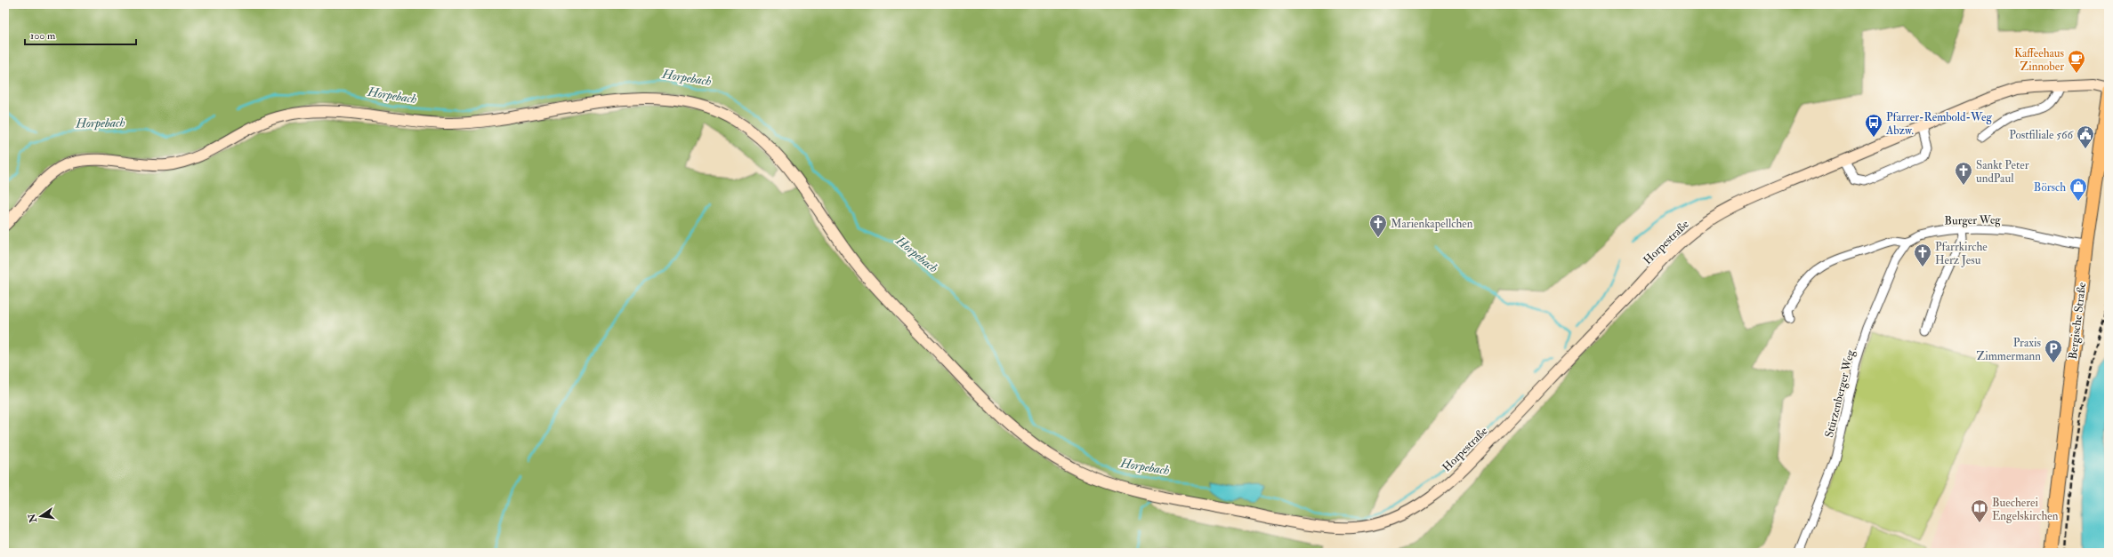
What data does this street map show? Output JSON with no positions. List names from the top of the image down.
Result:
{
  "streets": {
    "main road": ["Bergische Straße"],
    "street": ["Burger Weg", "Horpestraße", "Stürzenberger Weg"]
  },
  "crossings": [
    ["Burger Weg", "Bergische Straße"],
    ["Burger Weg", "Stürzenberger Weg"],
    ["Horpestraße", "Bergische Straße"]
  ],
  "water": ["Horpebach"],
  "places": {
    "cafe": ["Kaffeehaus Zinnober"],
    "bus stop": ["Pfarrer-Rembold-Weg Abzw."],
    "public building": ["Postfiliale 566"],
    "church": ["Sankt Peter undPaul", "Marienkapellchen", "Pfarrkirche Herz Jesu"],
    "shop": ["Börsch"],
    "parking": ["Praxis Zimmermann"],
    "library": ["Buecherei Engelskirchen"]
  },
  "scale_bar": "100 m",
  "north": "left"
}
